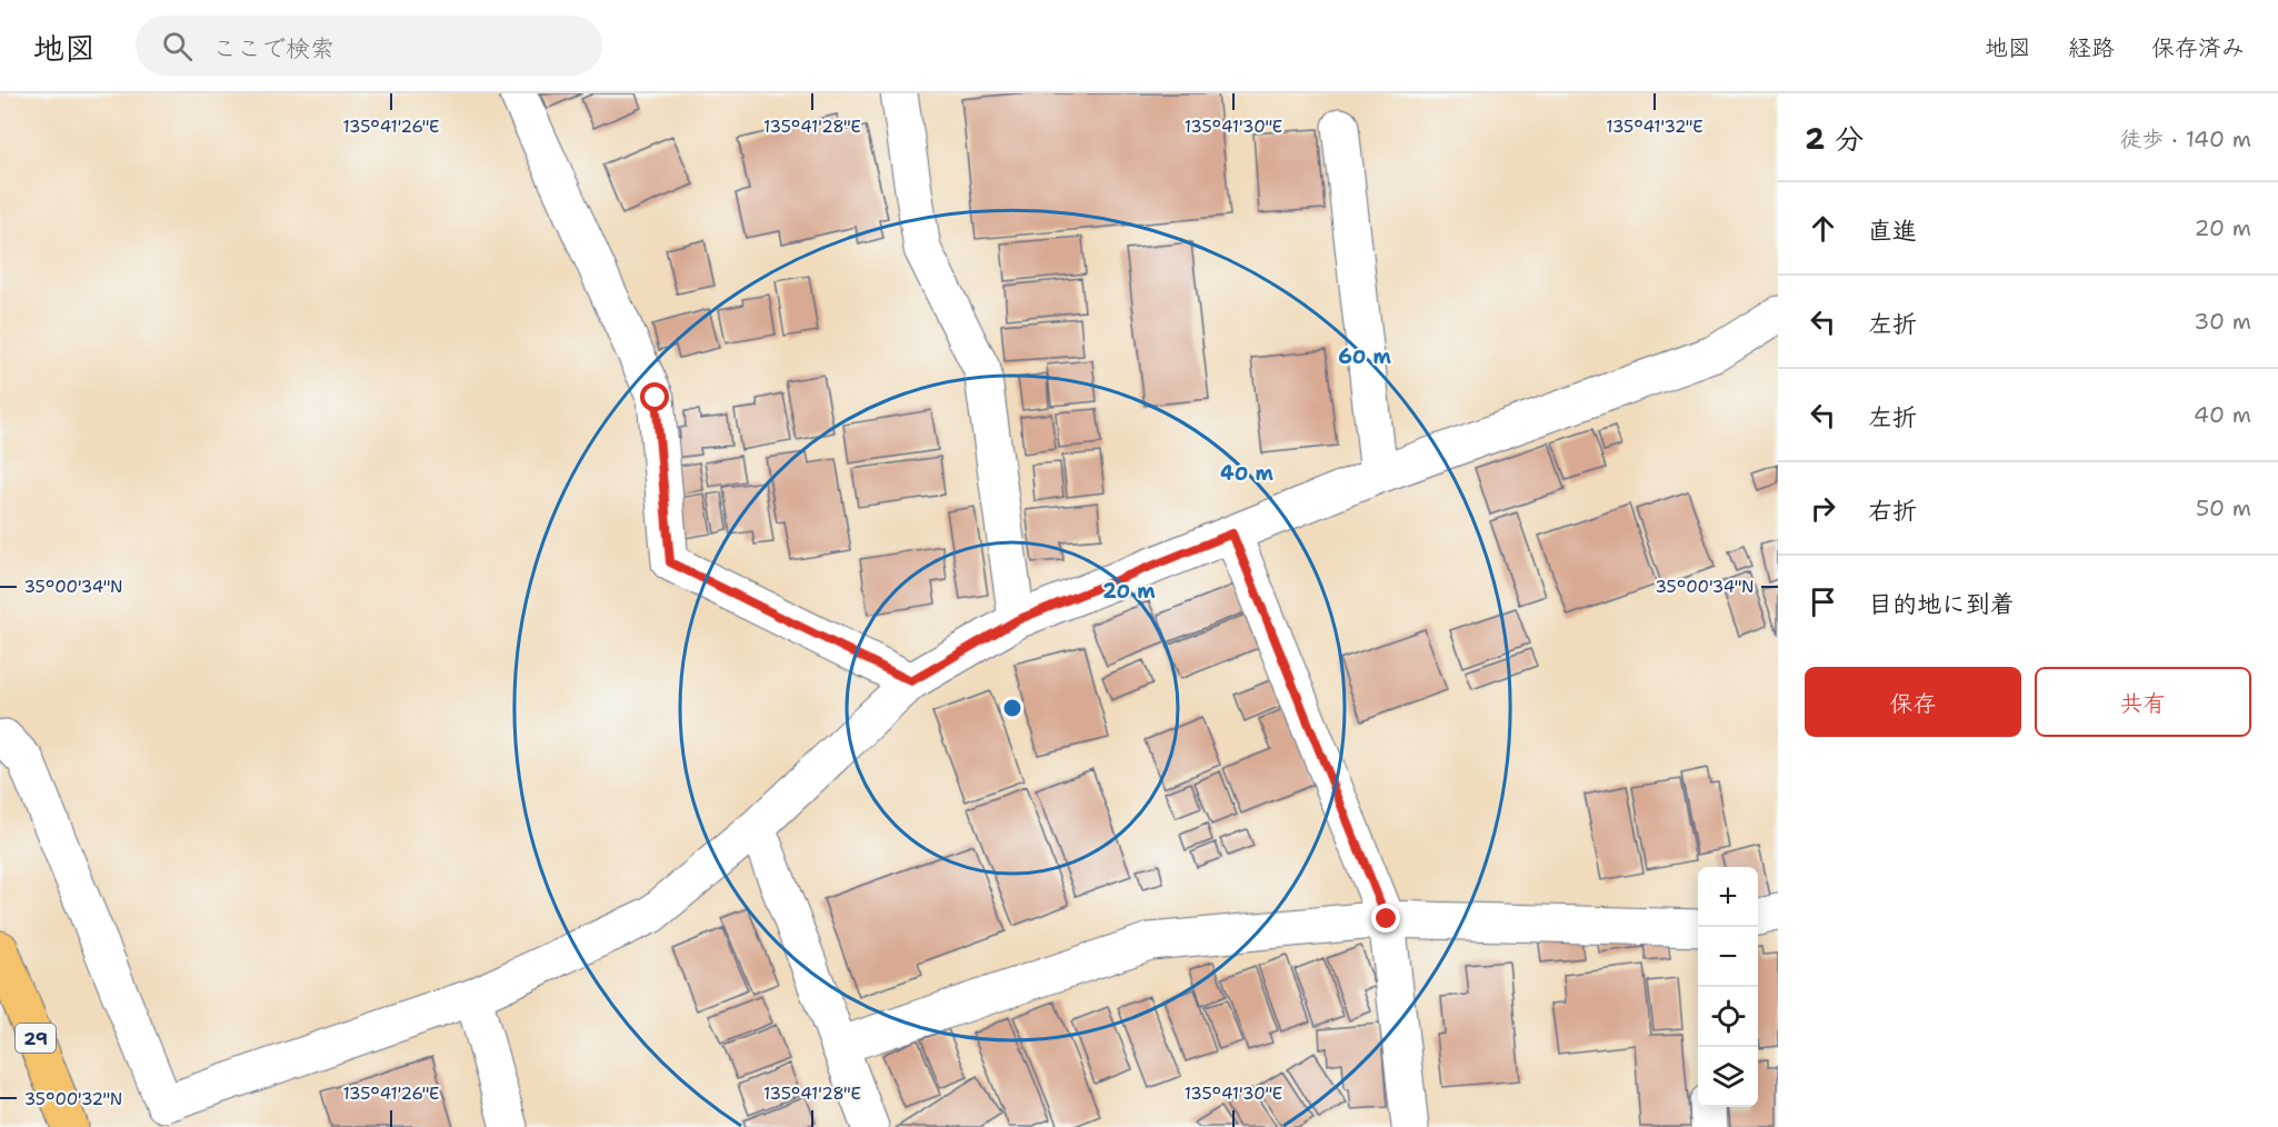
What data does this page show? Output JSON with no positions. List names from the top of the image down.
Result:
{
  "streets": {
    "main road": ["29"]
  },
  "page": {
    "header": "地図",
    "search": "ここで検索",
    "nav": ["地図", "経路", "保存済み"],
    "heading": ["2 分", "徒歩 · 140 m"],
    "list": [
      ["直進", "20 m"],
      ["左折", "30 m"],
      ["左折", "40 m"],
      ["右折", "50 m"],
      "目的地に到着"
    ],
    "buttons": ["保存", "共有"],
    "map_buttons": ["+", "−"]
  },
  "coordinates": [
    "135°41'26\"E",
    "135°41'28\"E",
    "135°41'30\"E",
    "135°41'32\"E",
    "35°00'34\"N",
    "35°00'32\"N"
  ],
  "rings": ["60 m", "40 m", "20 m"]
}
